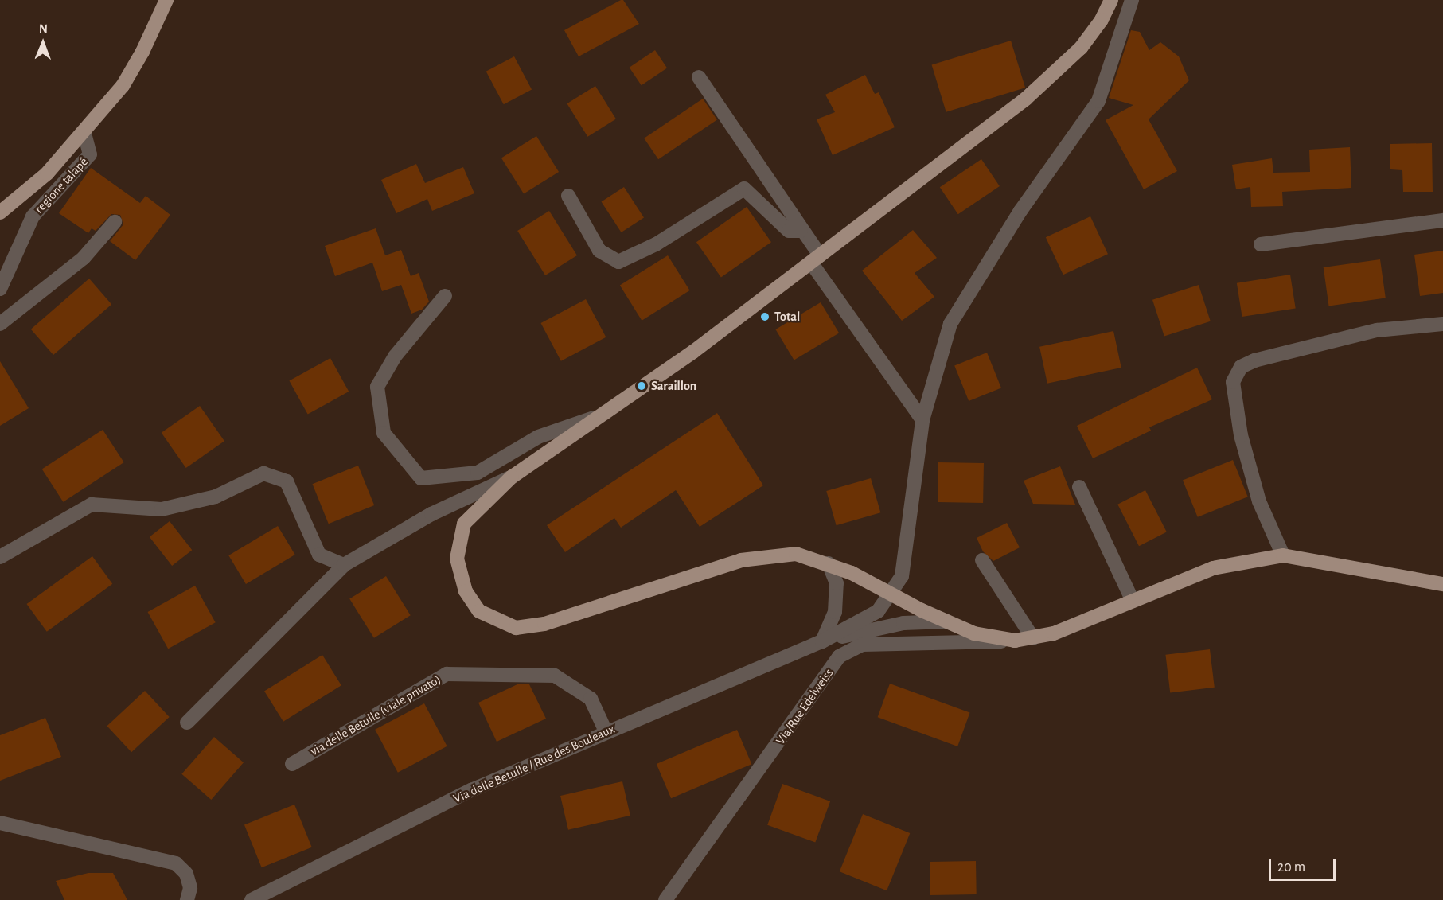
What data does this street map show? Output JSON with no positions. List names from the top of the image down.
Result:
{
  "streets": {
    "street": [
      "regione talapé",
      "Via/Rue Edelweiss",
      "via delle Betulle (viale privato)",
      "Via delle Betulle / Rue des Bouleaux"
    ]
  },
  "crossings": [
    ["via delle Betulle (viale privato)", "Via delle Betulle / Rue des Bouleaux"]
  ],
  "places": ["Total", "Saraillon"],
  "scale_bar": "20 m",
  "north": "top"
}
